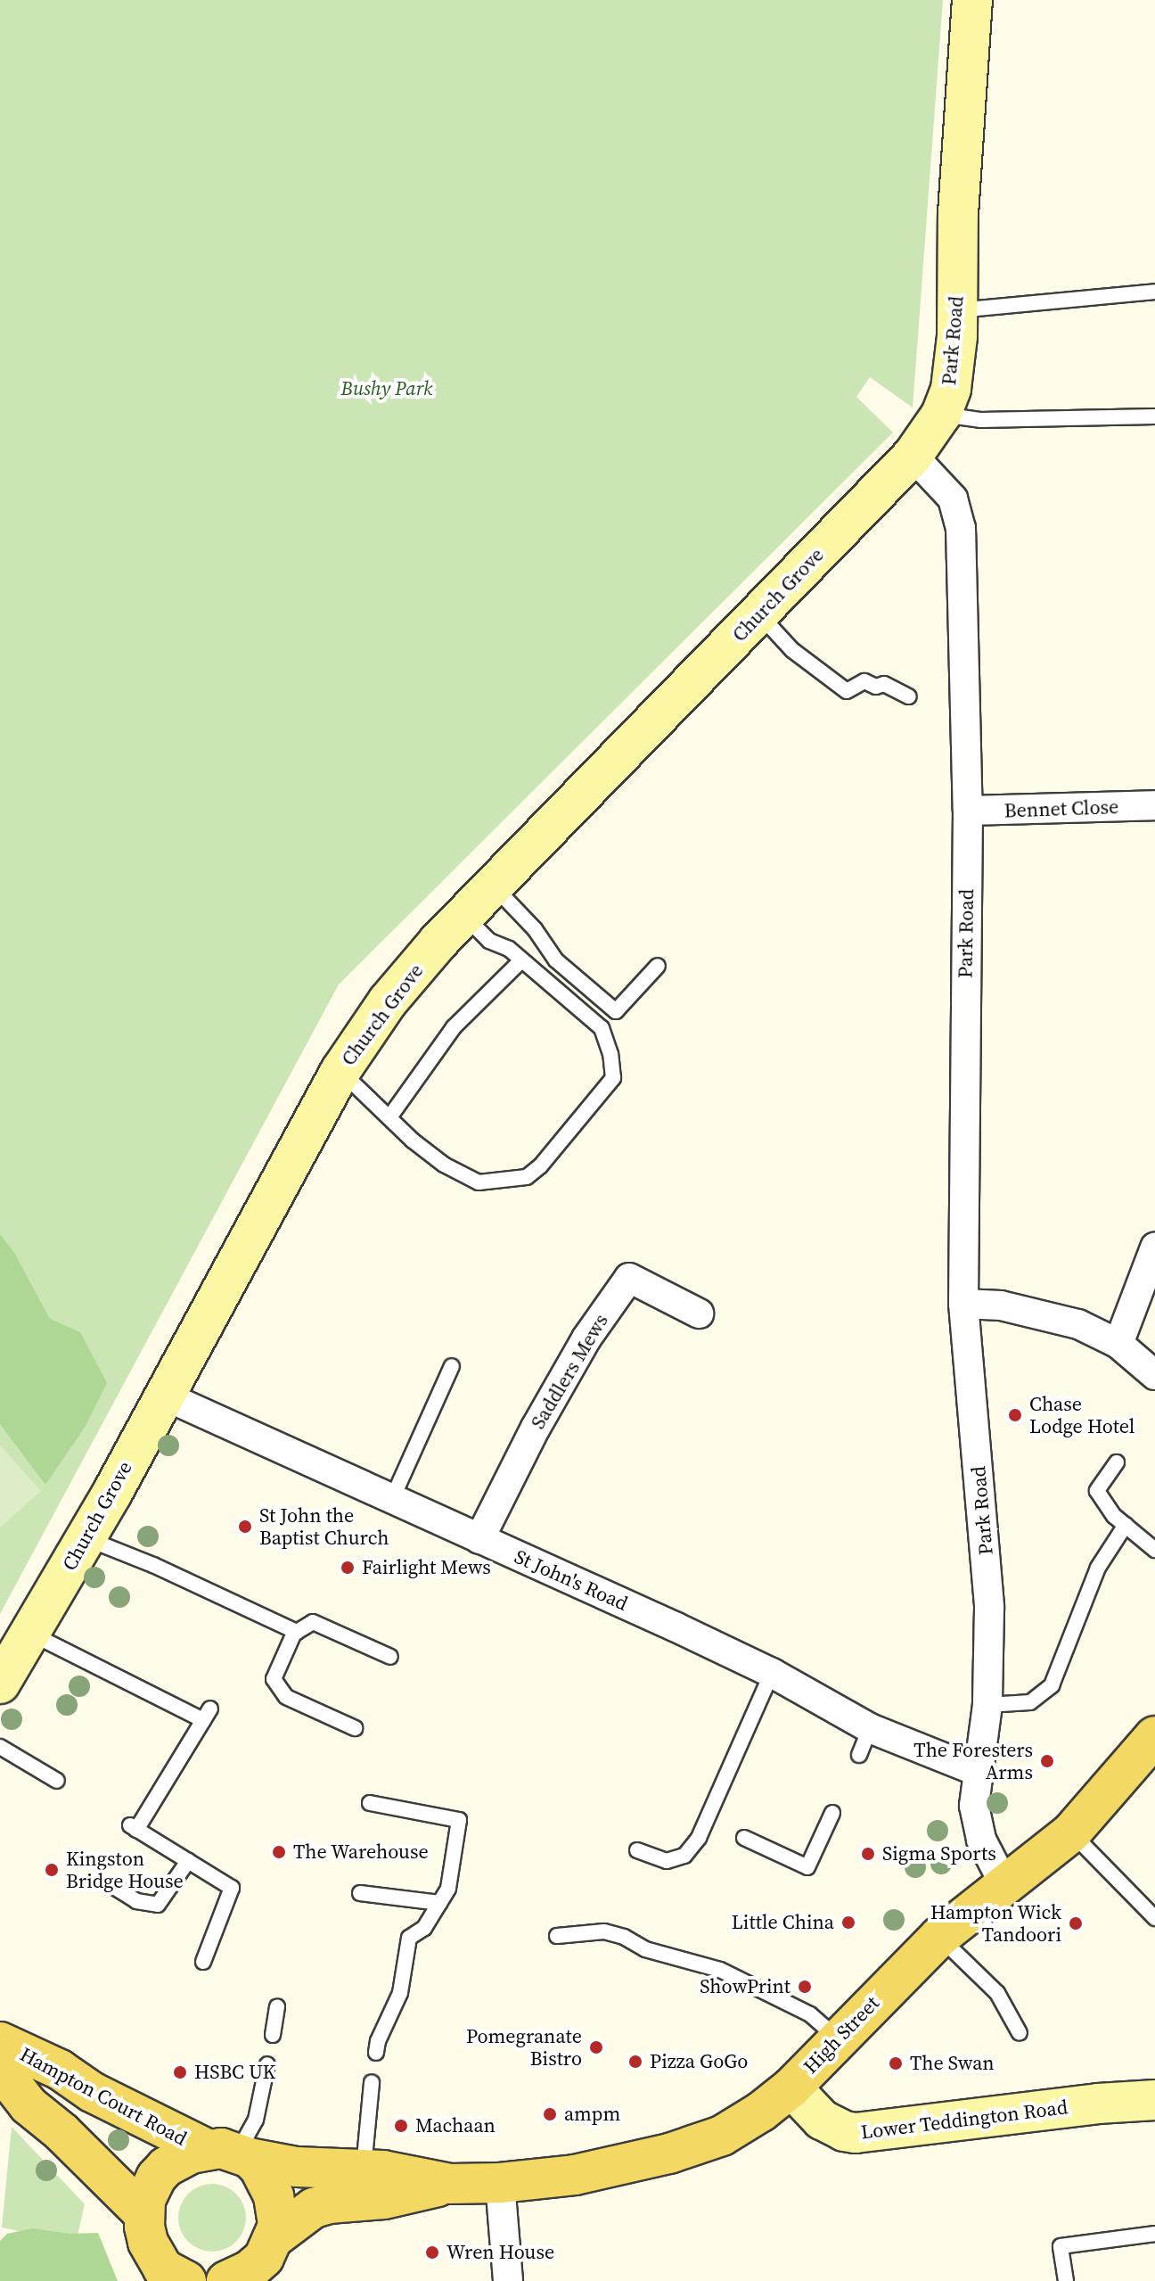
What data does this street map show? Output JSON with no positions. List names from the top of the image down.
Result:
{
  "streets": {
    "main road": [
      "Park Road",
      "Church Grove",
      "High Street",
      "Hampton Court Road",
      "Lower Teddington Road"
    ],
    "street": ["Bennet Close", "Saddlers Mews", "St John's Road"]
  },
  "crossings": [
    ["Park Road", "Church Grove"],
    ["Park Road", "Bennet Close"],
    ["Park Road", "St John's Road"],
    ["Park Road", "High Street"],
    ["Church Grove", "St John's Road"],
    ["Saddlers Mews", "St John's Road"],
    ["High Street", "Hampton Court Road"],
    ["High Street", "Lower Teddington Road"]
  ],
  "parks": ["Bushy Park"],
  "places": [
    "Chase Lodge Hotel",
    "St John the Baptist Church",
    "Fairlight Mews",
    "The Foresters Arms",
    "The Warehouse",
    "Sigma Sports",
    "Kingston Bridge House",
    "Little China",
    "Hampton Wick Tandoori",
    "ShowPrint",
    "Pomegranate Bistro",
    "Pizza GoGo",
    "The Swan",
    "HSBC UK",
    "ampm",
    "Machaan",
    "Wren House"
  ]
}
